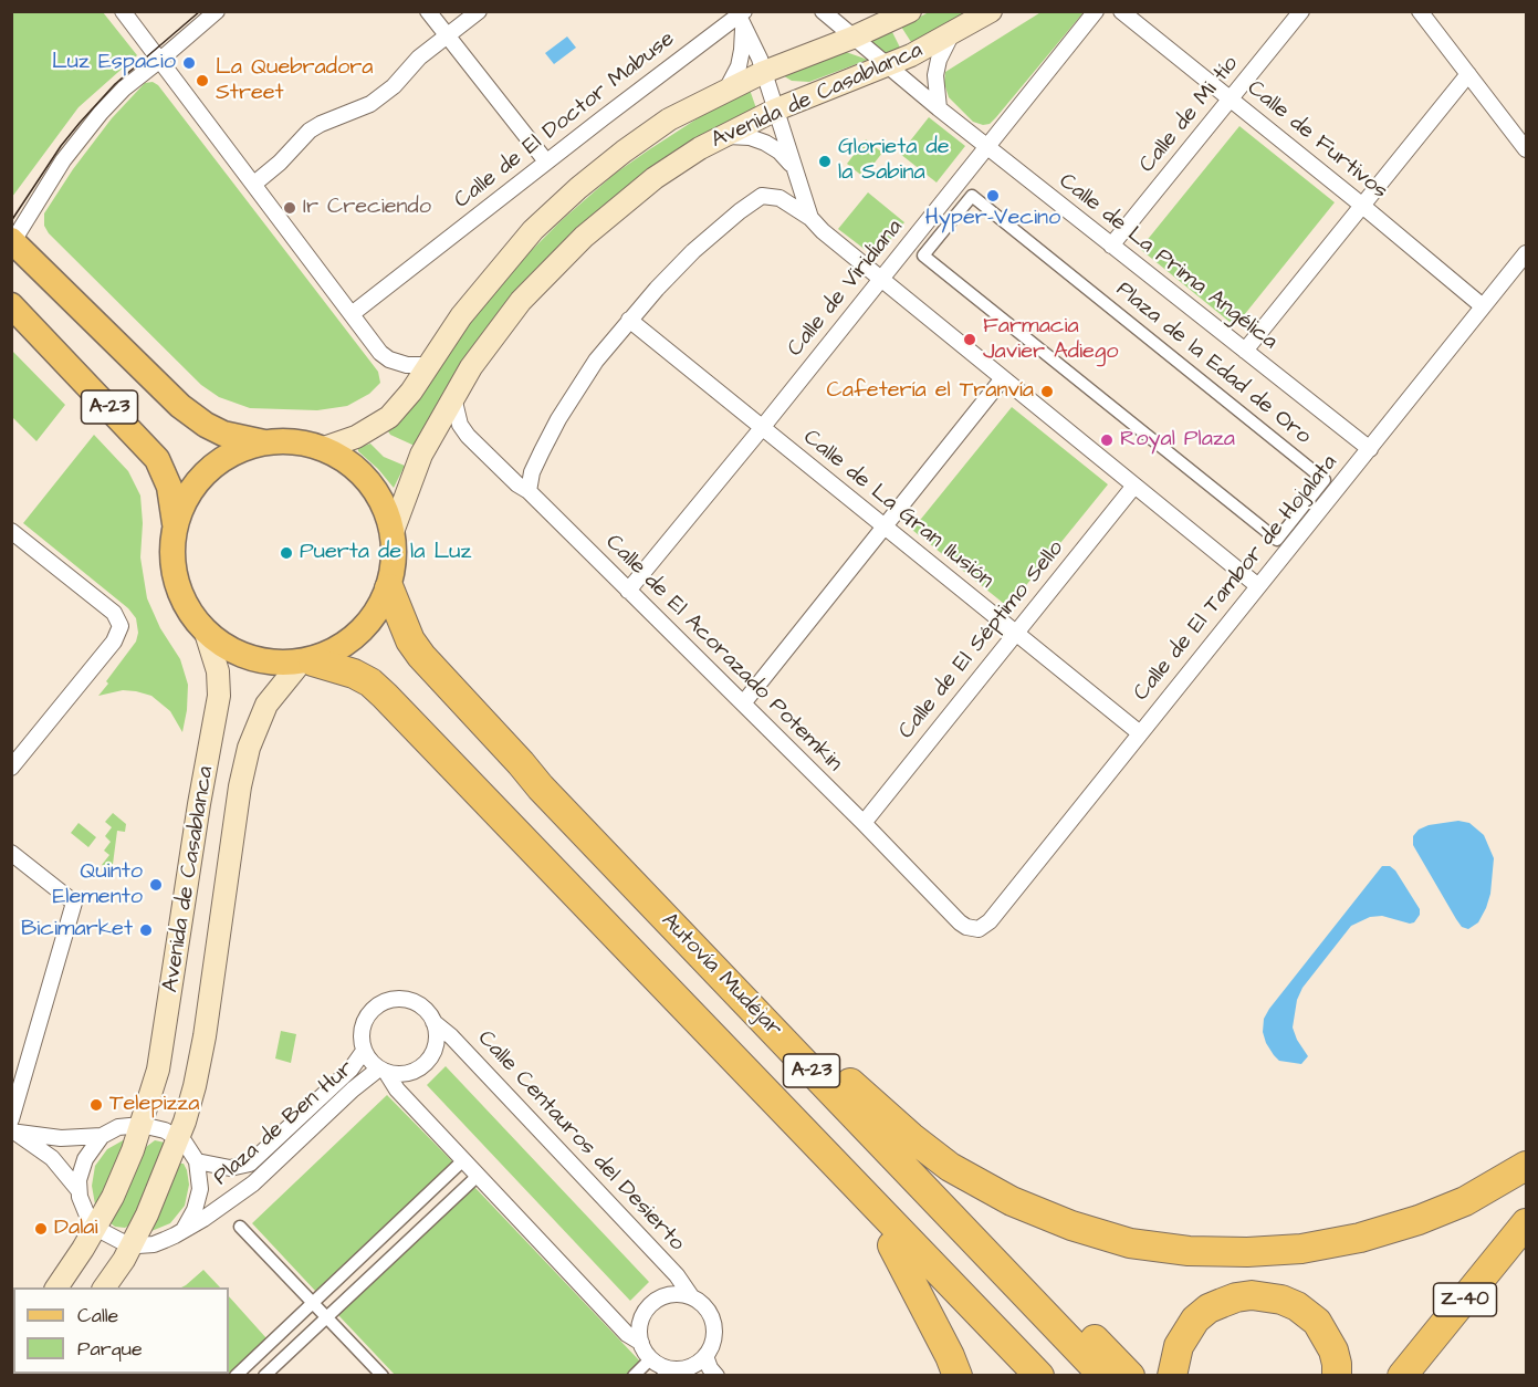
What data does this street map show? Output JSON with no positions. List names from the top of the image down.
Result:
{
  "streets": {
    "highway": ["A-23", "Autovía Mudéjar", "Z-40"],
    "main road": ["Avenida de Casablanca"],
    "street": [
      "Calle de Mi tío",
      "Calle de El Doctor Mabuse",
      "Calle de Furtivos",
      "Calle de La Prima Angélica",
      "Calle de Viridiana",
      "Plaza de la Edad de Oro",
      "Calle de La Gran Ilusión",
      "Calle de El Tambor de Hojalata",
      "Calle de El Séptimo Sello",
      "Calle de El Acorazado Potemkin",
      "Plaza de Ben Hur",
      "Calle Centauros del Desierto"
    ]
  },
  "crossings": [
    ["Avenida de Casablanca", "Calle de La Prima Angélica"],
    ["Avenida de Casablanca", "A-23"],
    ["Avenida de Casablanca", "Calle de El Acorazado Potemkin"],
    ["Avenida de Casablanca", "Autovía Mudéjar"],
    ["Calle de Mi tío", "Calle de Furtivos"],
    ["Calle de Mi tío", "Calle de La Prima Angélica"],
    ["Calle de Furtivos", "Calle de El Tambor de Hojalata"],
    ["Calle de La Prima Angélica", "Calle de Viridiana"],
    ["Calle de La Prima Angélica", "Calle de El Tambor de Hojalata"],
    ["Calle de Viridiana", "Calle de La Gran Ilusión"],
    ["Calle de Viridiana", "Calle de El Acorazado Potemkin"],
    ["A-23", "Autovía Mudéjar"],
    ["Calle de La Gran Ilusión", "Calle de El Tambor de Hojalata"],
    ["Calle de La Gran Ilusión", "Calle de El Séptimo Sello"],
    ["Calle de El Tambor de Hojalata", "Calle de El Acorazado Potemkin"],
    ["Calle de El Séptimo Sello", "Calle de El Acorazado Potemkin"],
    ["Plaza de Ben Hur", "Calle Centauros del Desierto"]
  ],
  "places": [
    "Luz Espacio",
    "La Quebradora Street",
    "Glorieta de la Sabina",
    "Hyper-Vecino",
    "Ir Creciendo",
    "Farmacia Javier Adiego",
    "Cafetería el Tranvía",
    "Royal Plaza",
    "Puerta de la Luz",
    "Quinto Elemento",
    "Bicimarket",
    "Telepizza",
    "Dalai"
  ],
  "legend": ["Calle", "Parque"]
}
